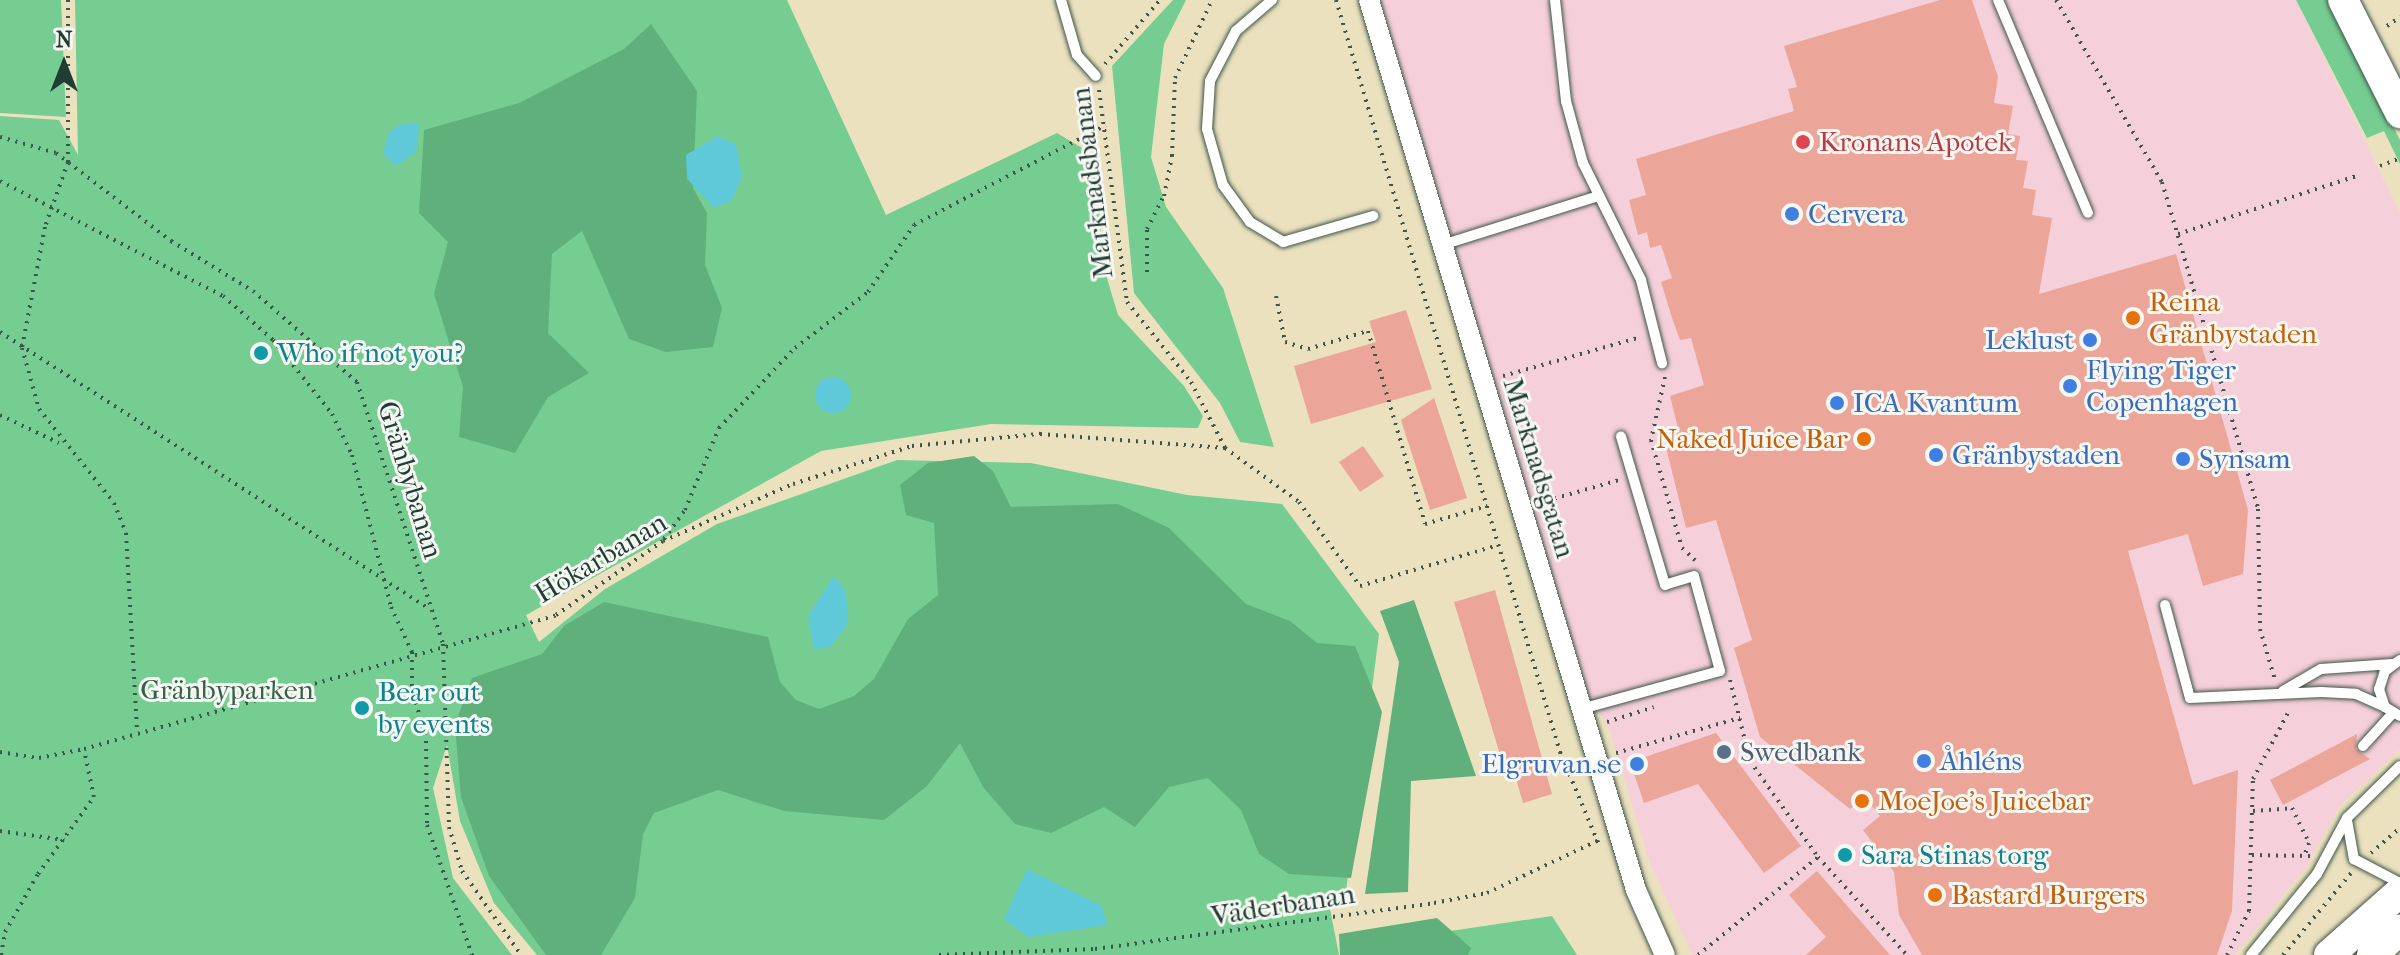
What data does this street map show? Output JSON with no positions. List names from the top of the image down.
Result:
{
  "streets": {
    "street": ["Marknadsgatan"],
    "path": [
      "Marknadsbanan",
      "Gränbybanan",
      "Hökarbanan",
      "Väderbanan"
    ]
  },
  "crossings": [
    ["Marknadsbanan", "Hökarbanan"],
    ["Marknadsgatan", "Väderbanan"],
    ["Gränbybanan", "Hökarbanan"]
  ],
  "parks": ["Gränbyparken"],
  "places": [
    "Kronans Apotek",
    "Cervera",
    "Reina Gränbystaden",
    "Leklust",
    "Who if not you?",
    "Flying Tiger Copenhagen",
    "ICA Kvantum",
    "Naked Juice Bar",
    "Gränbystaden",
    "Synsam",
    "Bear out by events",
    "Swedbank",
    "Åhléns",
    "Elgruvan.se",
    "MoeJoe's Juicebar",
    "Sara Stinas torg",
    "Bastard Burgers"
  ],
  "north": "top"
}
